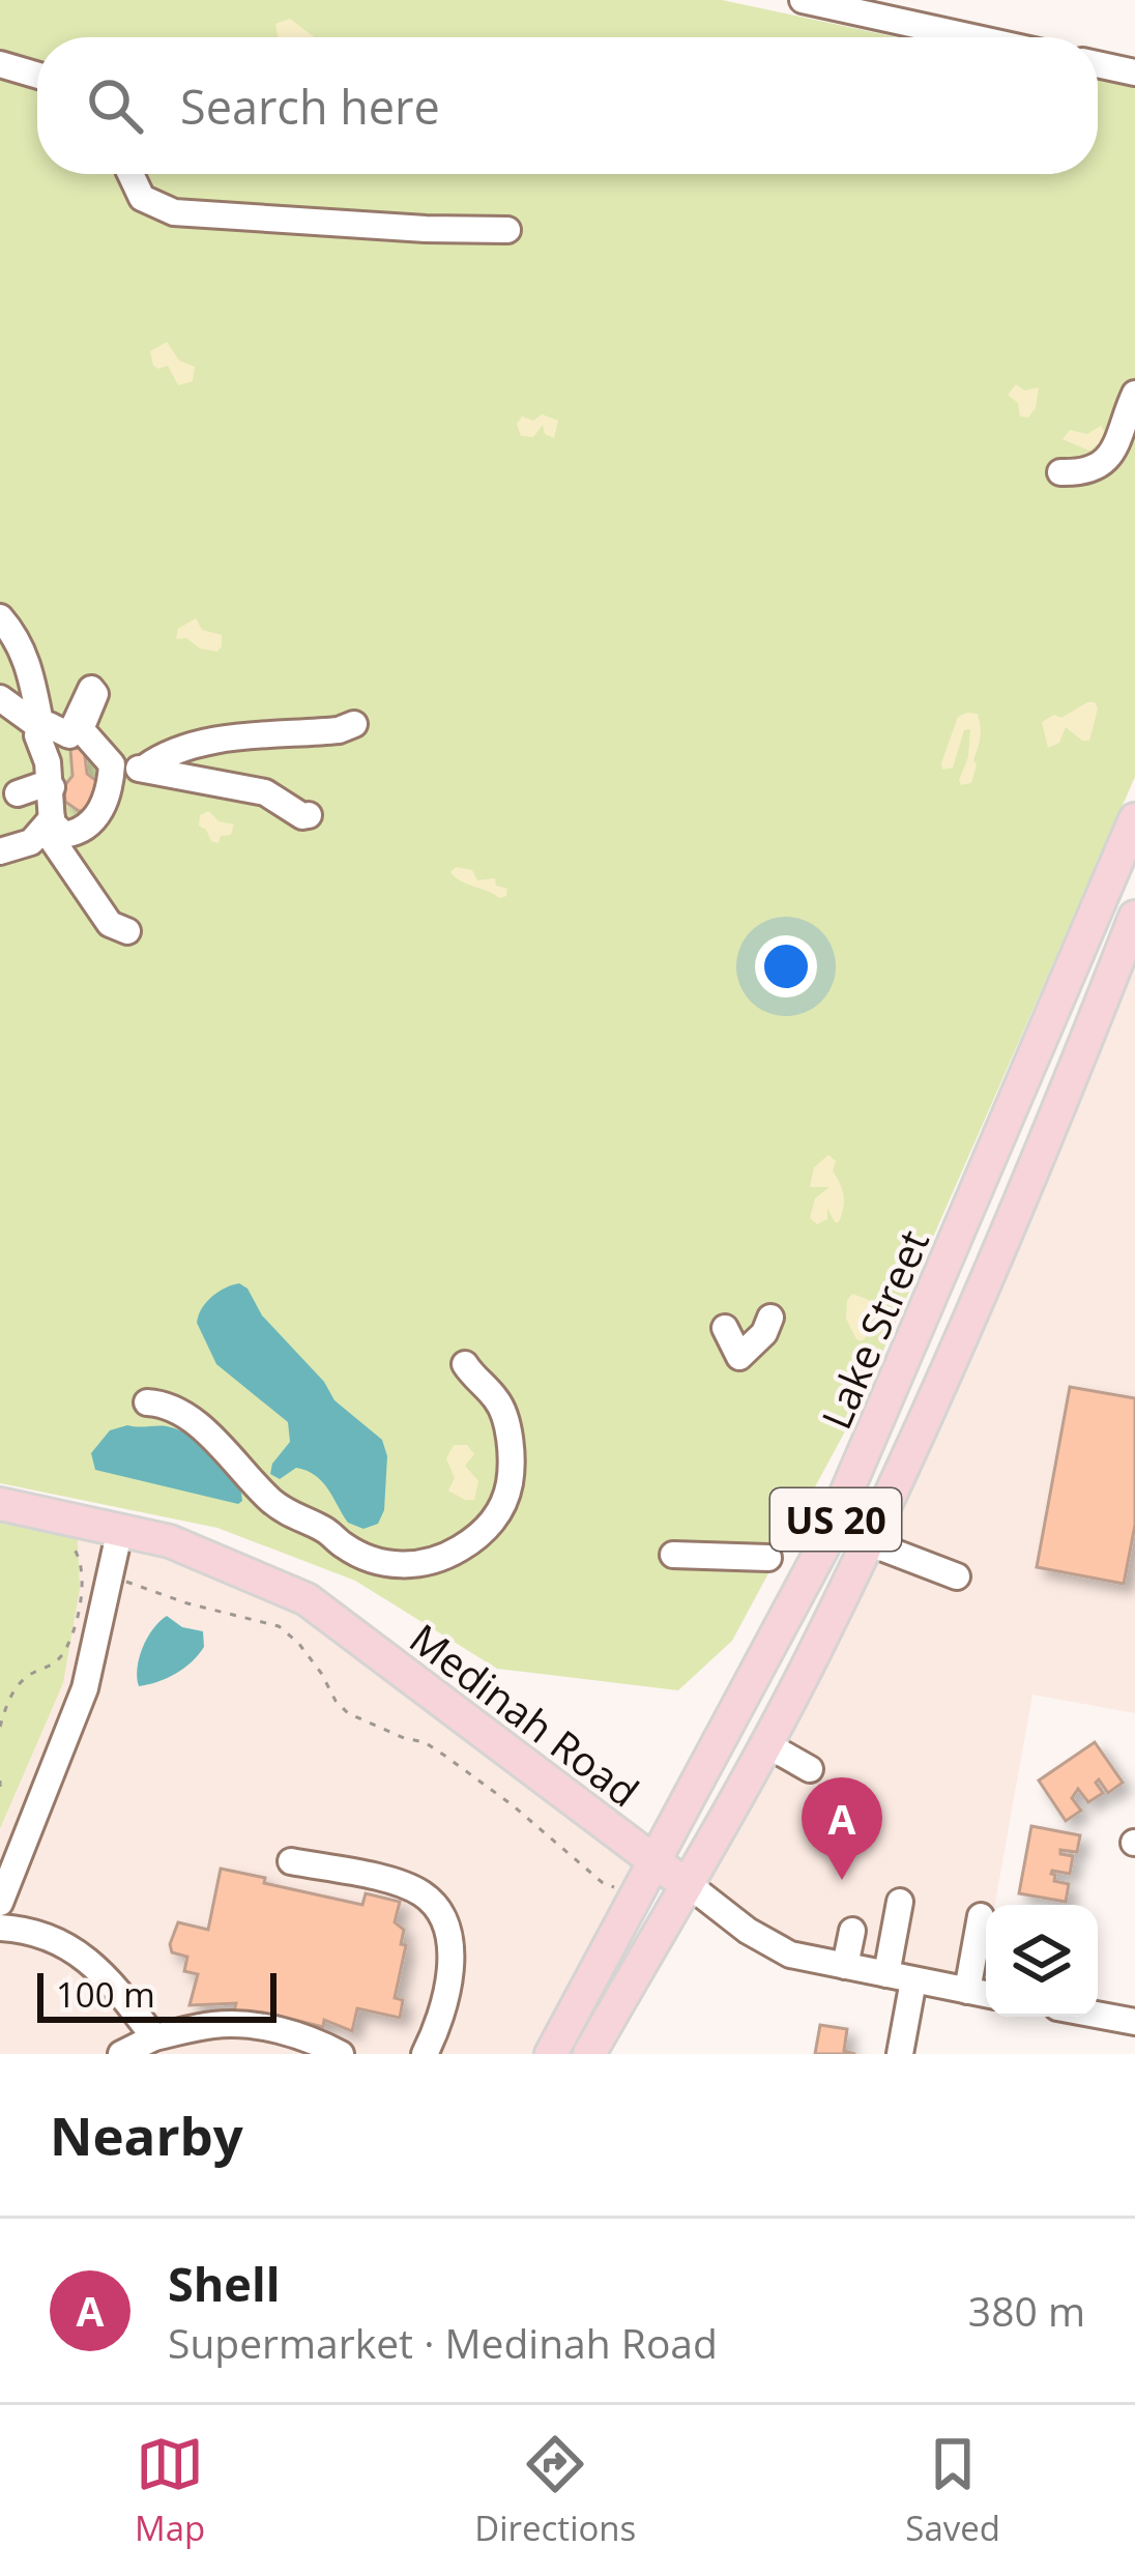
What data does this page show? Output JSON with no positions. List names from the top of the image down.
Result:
{
  "streets": {
    "main road": ["Lake Street", "US 20", "Medinah Road"]
  },
  "crossings": [
    ["Lake Street", "Medinah Road"]
  ],
  "scale_bar": "100 m",
  "page": {
    "search": "Search here",
    "pins": "A",
    "scale": "100 m",
    "heading": "Nearby",
    "list": [
      {
        "mark": "A",
        "name": "Shell",
        "note": "Supermarket · Medinah Road",
        "value": "380 m"
      }
    ],
    "nav": ["Map", "Directions", "Saved"]
  }
}
